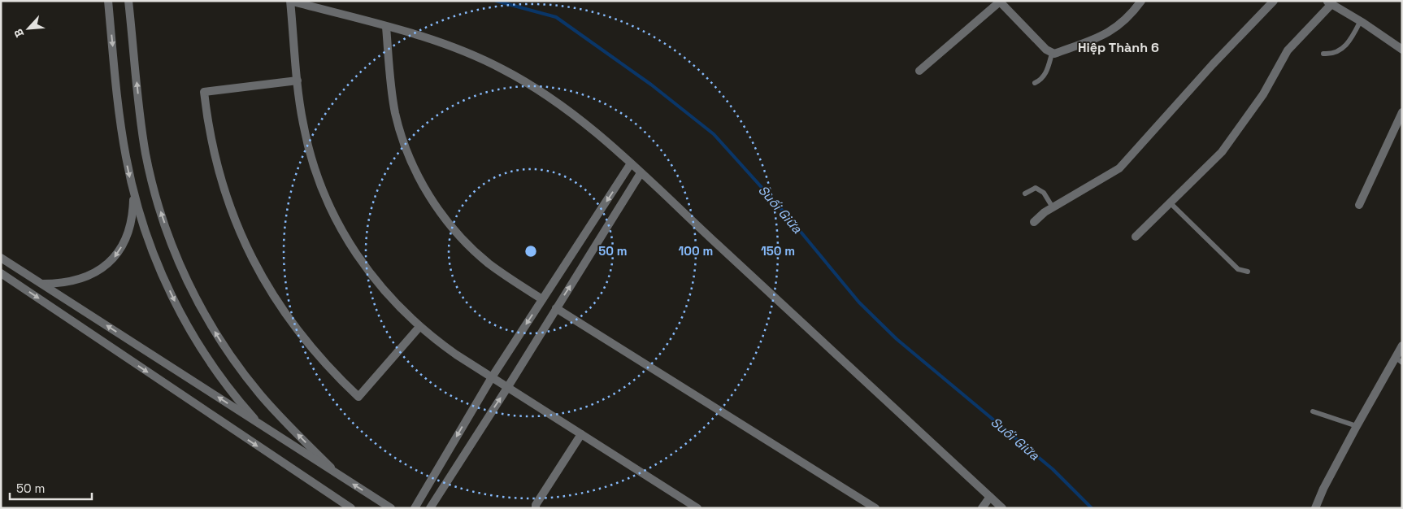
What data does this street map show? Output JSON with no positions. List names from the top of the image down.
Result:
{
  "districts": ["Hiệp Thành 6"],
  "water": ["Suối Giữa"],
  "scale_bar": "50 m",
  "north": "bottom left",
  "rings": ["50 m", "100 m", "150 m"]
}
